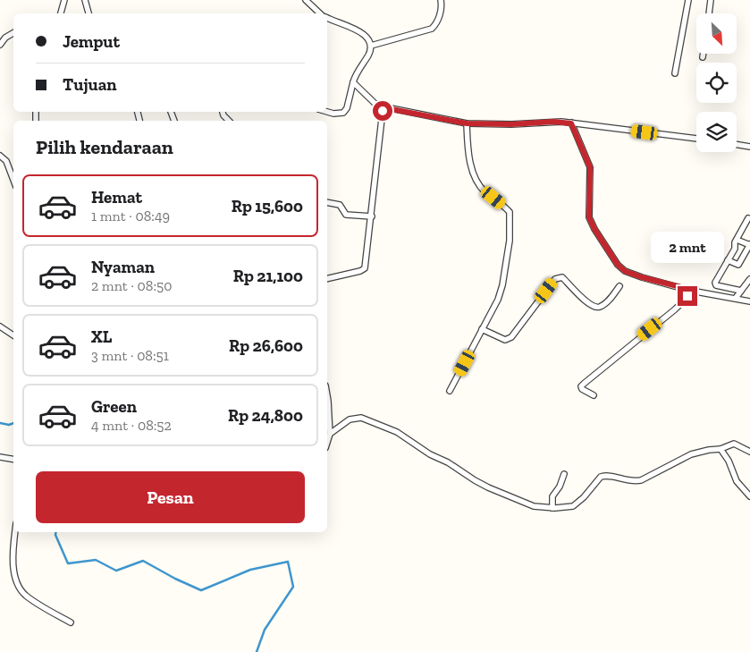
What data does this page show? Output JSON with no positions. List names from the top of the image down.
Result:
{
  "north": "bottom right",
  "page": {
    "banner": ["Jemput", "Tujuan"],
    "heading": "Pilih kendaraan",
    "list": [
      {
        "name": "Hemat",
        "note": "1 mnt · 08:49",
        "value": "Rp 15,600"
      },
      {
        "name": "Nyaman",
        "note": "2 mnt · 08:50",
        "value": "Rp 21,100"
      },
      {
        "name": "XL",
        "note": "3 mnt · 08:51",
        "value": "Rp 26,600"
      },
      {
        "name": "Green",
        "note": "4 mnt · 08:52",
        "value": "Rp 24,800"
      }
    ],
    "bubble": "2 mnt",
    "buttons": "Pesan"
  }
}
